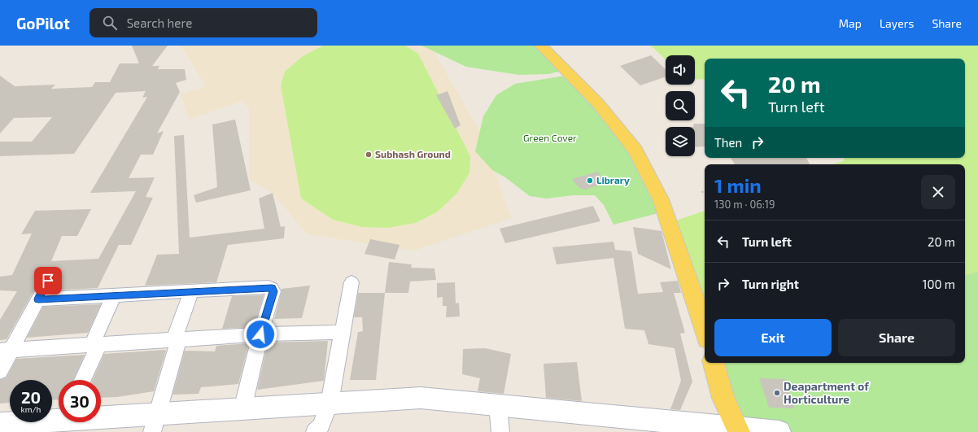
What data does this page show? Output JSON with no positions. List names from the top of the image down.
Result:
{
  "parks": ["Green Cover"],
  "places": ["Subhash Ground", "Library", "Deapartment of Horticulture"],
  "page": {
    "header": "GoPilot",
    "search": "Search here",
    "nav": ["Map", "Layers", "Share"],
    "turn": ["20 m", "Turn left"],
    "then": "Then",
    "heading": ["1 min", "130 m · 06:19"],
    "list": [
      {
        "name": "Turn left",
        "value": "20 m"
      },
      {
        "name": "Turn right",
        "value": "100 m"
      }
    ],
    "buttons": ["Exit", "Share"],
    "speed": "20 km/h",
    "limit": "30"
  }
}
